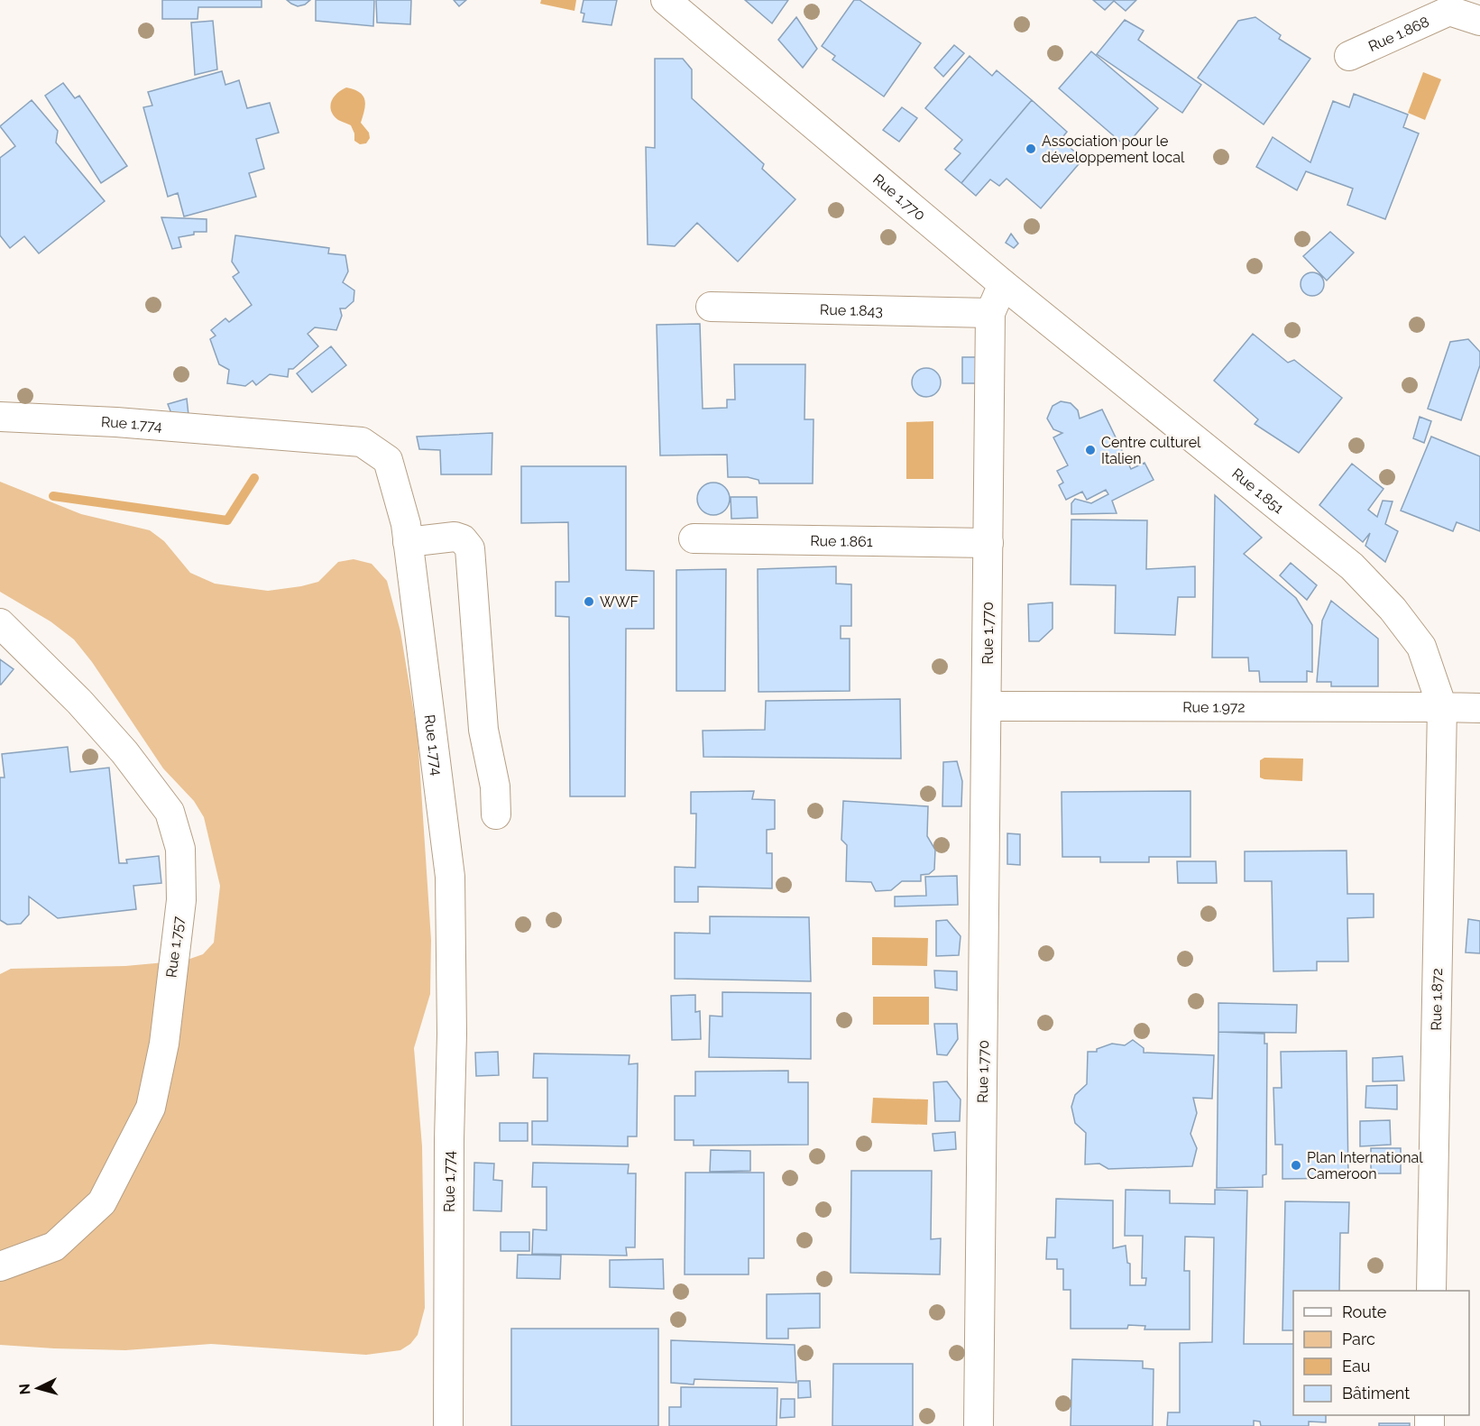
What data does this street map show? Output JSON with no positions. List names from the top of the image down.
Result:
{
  "streets": {
    "street": [
      "Rue 1.868",
      "Rue 1.770",
      "Rue 1.843",
      "Rue 1.774",
      "Rue 1.851",
      "Rue 1.861",
      "Rue 1.972",
      "Rue 1.757",
      "Rue 1.872"
    ]
  },
  "crossings": [
    ["Rue 1.770", "Rue 1.843"],
    ["Rue 1.770", "Rue 1.851"],
    ["Rue 1.770", "Rue 1.861"],
    ["Rue 1.770", "Rue 1.972"],
    ["Rue 1.851", "Rue 1.972"],
    ["Rue 1.851", "Rue 1.872"],
    ["Rue 1.972", "Rue 1.872"]
  ],
  "places": [
    "Association pour le développement local",
    "Centre culturel Italien",
    "WWF",
    "Plan International Cameroon"
  ],
  "legend": [
    "Route",
    "Parc",
    "Eau",
    "Bâtiment"
  ],
  "north": "left"
}
